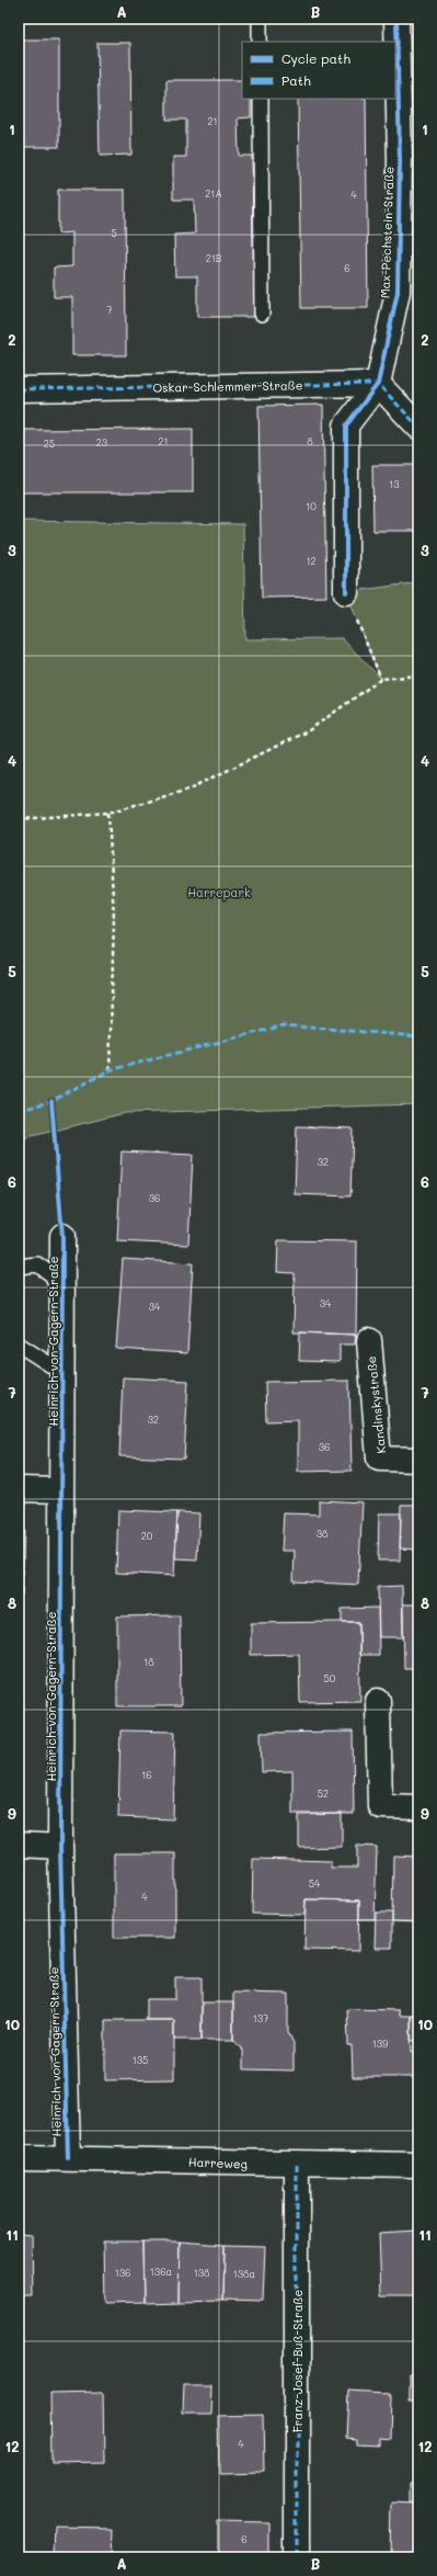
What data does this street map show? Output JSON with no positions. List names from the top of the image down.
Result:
{
  "streets": {
    "street": [
      "Max-Pechstein-Straße",
      "Oskar-Schlemmer-Straße",
      "Heinrich-von-Gagern-Straße",
      "Kandinskystraße",
      "Harreweg",
      "Franz-Josef-Buß-Straße"
    ]
  },
  "crossings": [
    ["Max-Pechstein-Straße", "Oskar-Schlemmer-Straße"],
    ["Heinrich-von-Gagern-Straße", "Harreweg"],
    ["Harreweg", "Franz-Josef-Buß-Straße"]
  ],
  "parks": ["Harrepark"],
  "house_numbers": [
    "21",
    "21A",
    "4",
    "5",
    "21B",
    "6",
    "7",
    "21",
    "8",
    "23",
    "25",
    "13",
    "10",
    "12",
    "32",
    "36",
    "34",
    "34",
    "32",
    "36",
    "38",
    "20",
    "18",
    "50",
    "16",
    "52",
    "54",
    "4",
    "137",
    "139",
    "135",
    "136a",
    "136",
    "138",
    "138a",
    "4",
    "6"
  ],
  "legend": ["Cycle path", "Path"],
  "grid": {
    "columns": ["A", "B"],
    "rows": [
      "1",
      "2",
      "3",
      "4",
      "5",
      "6",
      "7",
      "8",
      "9",
      "10",
      "11",
      "12"
    ]
  }
}
